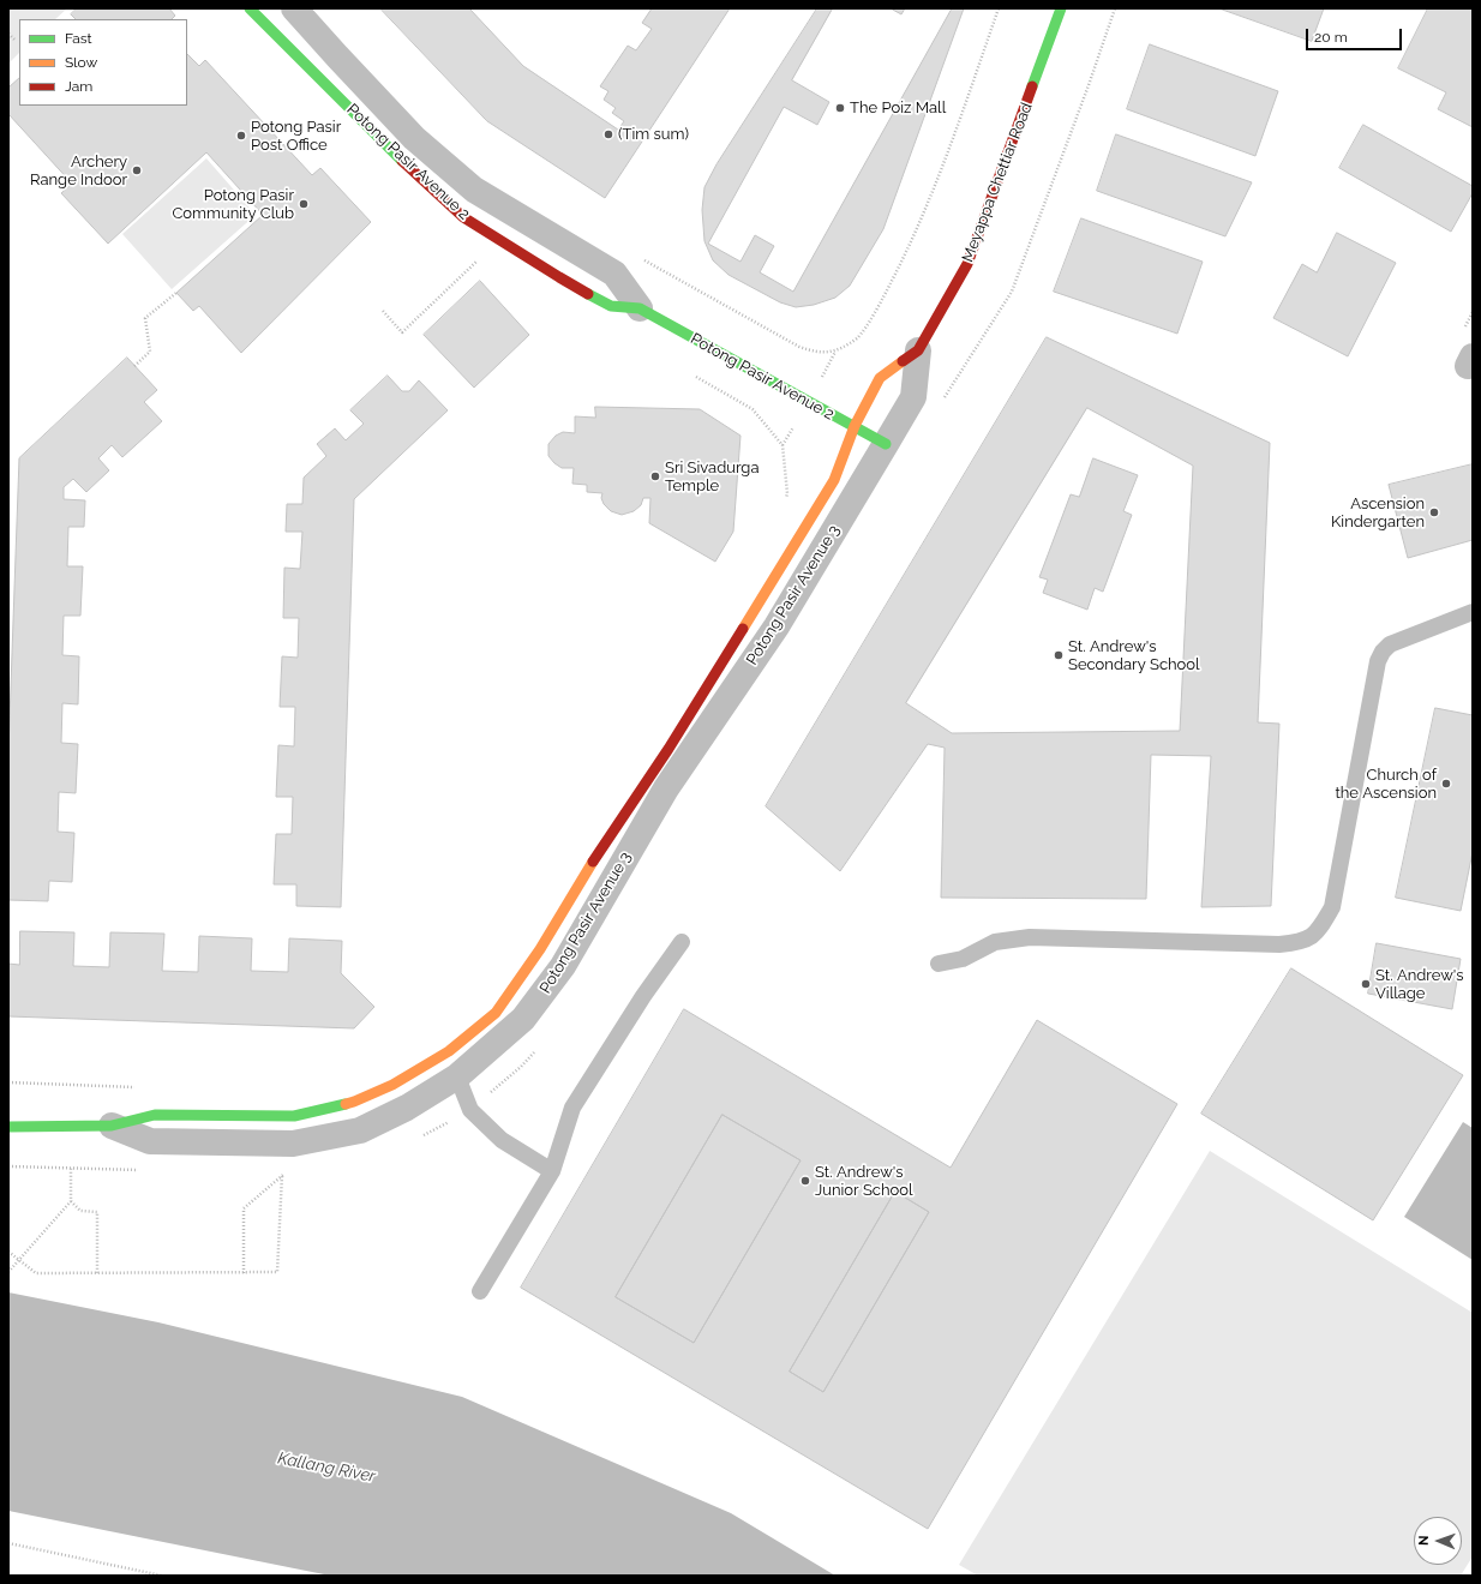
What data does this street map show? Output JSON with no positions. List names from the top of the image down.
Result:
{
  "streets": {
    "street": ["Potong Pasir Avenue 2", "Meyappa Chettiar Road", "Potong Pasir Avenue 3"]
  },
  "crossings": [
    ["Potong Pasir Avenue 2", "Meyappa Chettiar Road"],
    ["Potong Pasir Avenue 2", "Potong Pasir Avenue 3"],
    ["Meyappa Chettiar Road", "Potong Pasir Avenue 3"]
  ],
  "water": ["Kallang River"],
  "places": [
    "The Poiz Mall",
    "(Tim sum)",
    "Potong Pasir Post Office",
    "Archery Range Indoor",
    "Potong Pasir Community Club",
    "Sri Sivadurga Temple",
    "Ascension Kindergarten",
    "St. Andrew's Secondary School",
    "Church of the Ascension",
    "St. Andrew's Village",
    "St. Andrew's Junior School"
  ],
  "legend": ["Fast", "Slow", "Jam"],
  "scale_bar": "20 m",
  "north": "left"
}
